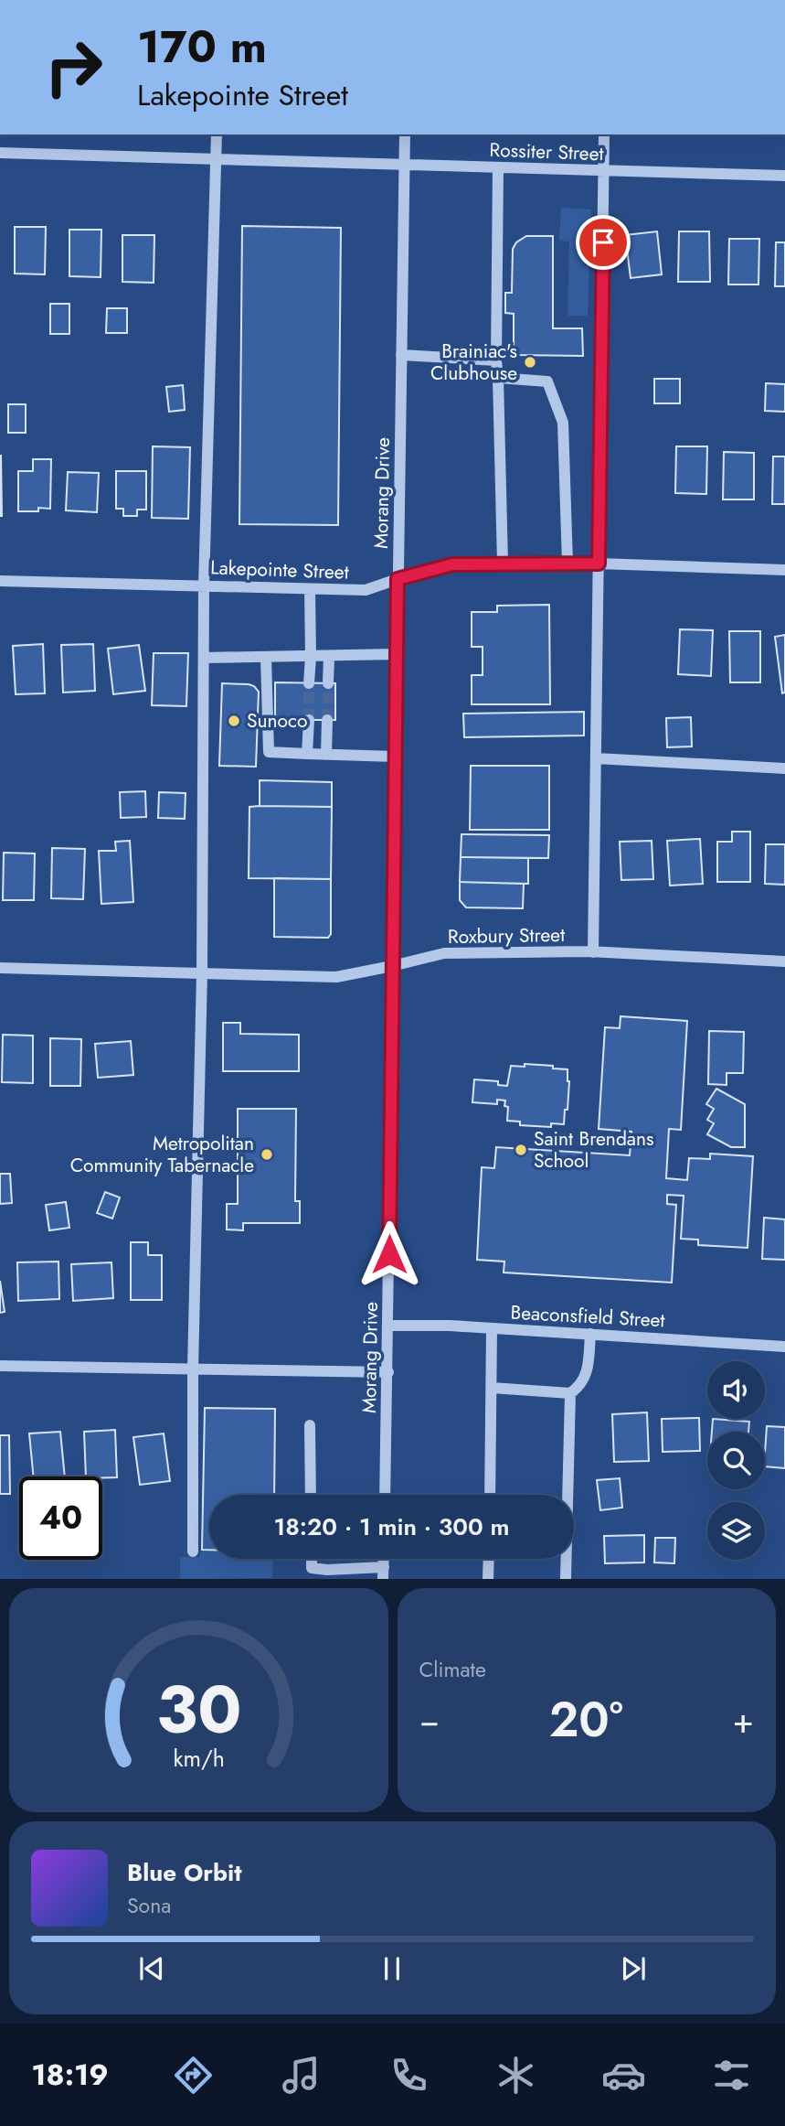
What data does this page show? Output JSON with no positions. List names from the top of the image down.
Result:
{
  "streets": {
    "street": [
      "Rossiter Street",
      "Morang Drive",
      "Lakepointe Street",
      "Roxbury Street",
      "Beaconsfield Street"
    ]
  },
  "crossings": [
    ["Rossiter Street", "Morang Drive"],
    ["Morang Drive", "Lakepointe Street"],
    ["Morang Drive", "Roxbury Street"],
    ["Morang Drive", "Beaconsfield Street"]
  ],
  "places": [
    "Brainiac's Clubhouse",
    "Sunoco",
    "Saint Brendans School",
    "Metropolitan Community Tabernacle"
  ],
  "page": {
    "turn": ["170 m", "Lakepointe Street"],
    "limit": "40",
    "trip": "18:20 · 1 min · 300 m",
    "tile": "Climate",
    "heat": ["−", "20°", "+"],
    "song": ["Blue Orbit", "Sona"],
    "tabs": "18:19",
    "gauge": ["30", "km/h"]
  }
}
